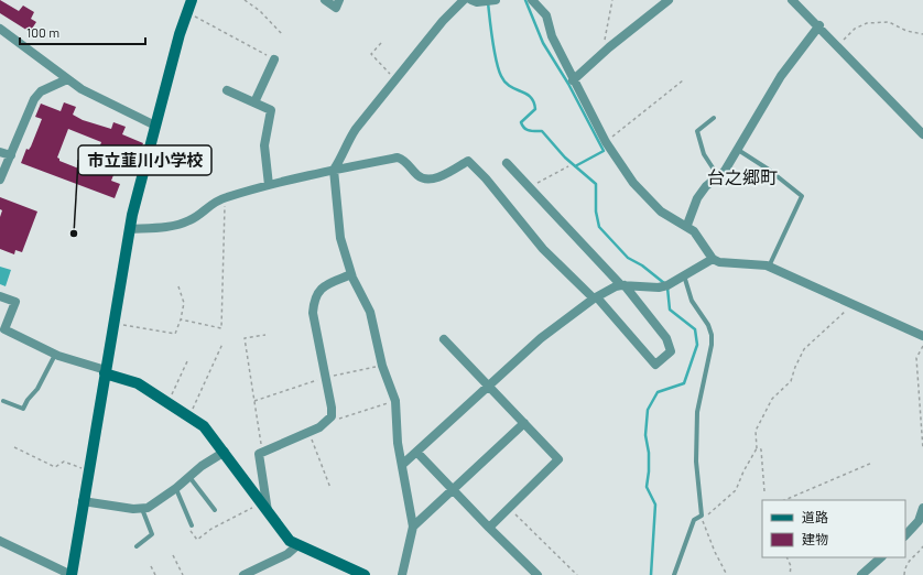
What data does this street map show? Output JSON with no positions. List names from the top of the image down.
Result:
{
  "districts": ["台之郷町"],
  "places": ["市立韮川小学校"],
  "legend": ["道路", "建物"],
  "scale_bar": "100 m"
}
